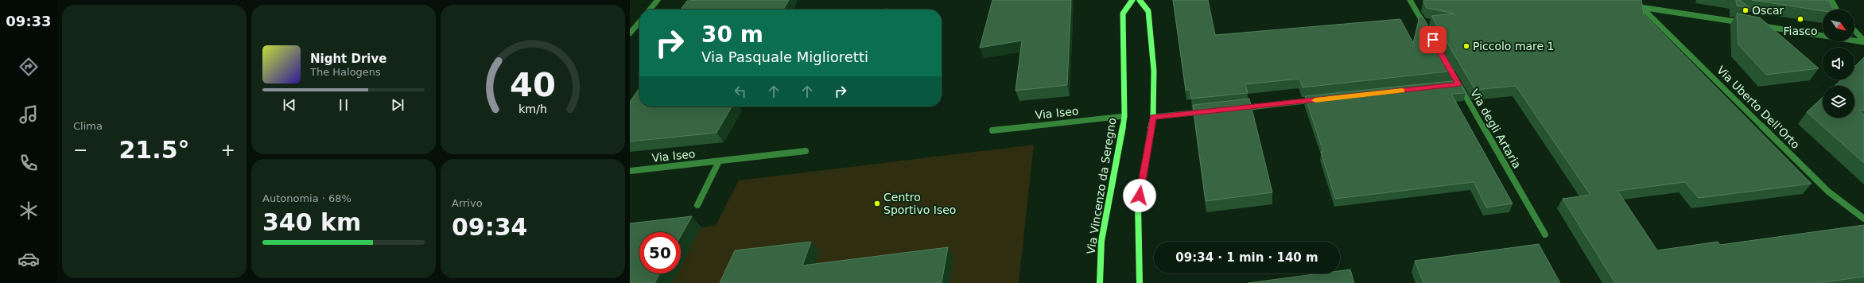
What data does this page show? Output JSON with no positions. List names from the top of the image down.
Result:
{
  "streets": {
    "main road": ["Via Vincenzo da Seregno"],
    "street": ["Via Uberto Dell'Orto", "Via Iseo", "Via degli Artaria"]
  },
  "crossings": [
    ["Via Iseo", "Via Vincenzo da Seregno"]
  ],
  "places": [
    "Oscar",
    "Fiasco",
    "Piccolo mare 1",
    "Centro Sportivo Iseo"
  ],
  "north": "bottom right",
  "page": {
    "tabs": "09:33",
    "tile": [
      "Clima",
      ["Autonomia · 68%", "340 km"],
      ["Arrivo", "09:34"]
    ],
    "turn": ["30 m", "Via Pasquale Miglioretti"],
    "song": ["Night Drive", "The Halogens"],
    "heat": ["−", "21.5°", "+"],
    "limit": "50",
    "trip": "09:34 · 1 min · 140 m",
    "gauge": ["40", "km/h"]
  }
}
